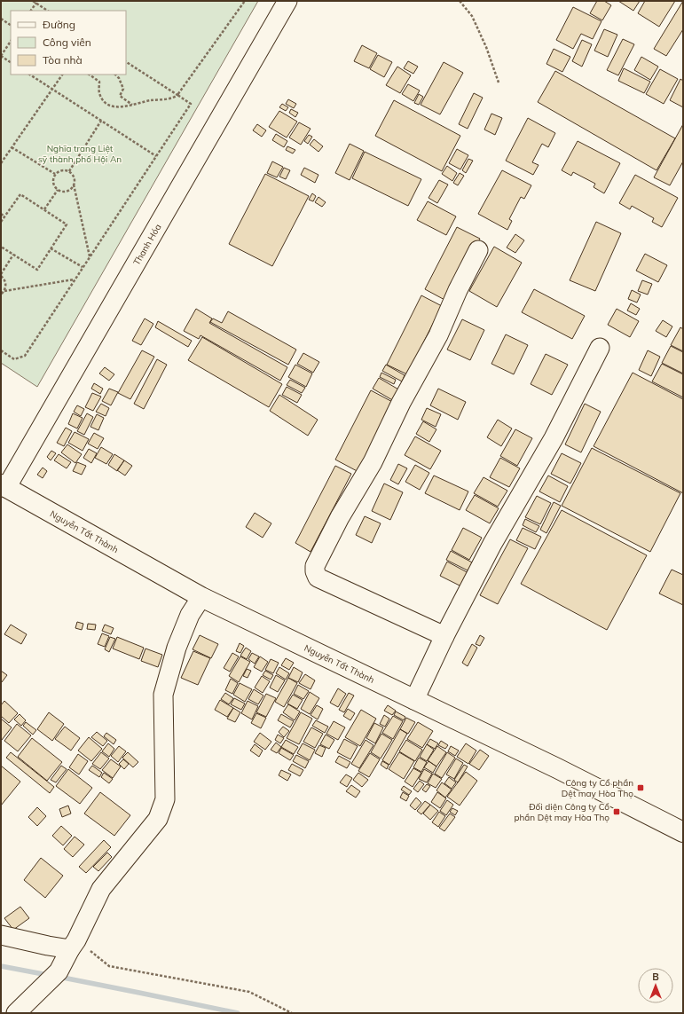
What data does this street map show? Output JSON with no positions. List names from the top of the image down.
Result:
{
  "streets": {
    "main road": ["Nguyễn Tất Thành"],
    "street": ["Thanh Hóa"]
  },
  "crossings": [
    ["Thanh Hóa", "Nguyễn Tất Thành"]
  ],
  "parks": ["Nghĩa trang Liệt sỹ thành phố Hội An"],
  "places": {
    "transit": ["Công ty Cổ phần Dệt may Hòa Thọ", "Đối diện Công ty Cổ phần Dệt may Hòa Thọ"]
  },
  "legend": ["Đường", "Công viên", "Tòa nhà"],
  "north": "top"
}
